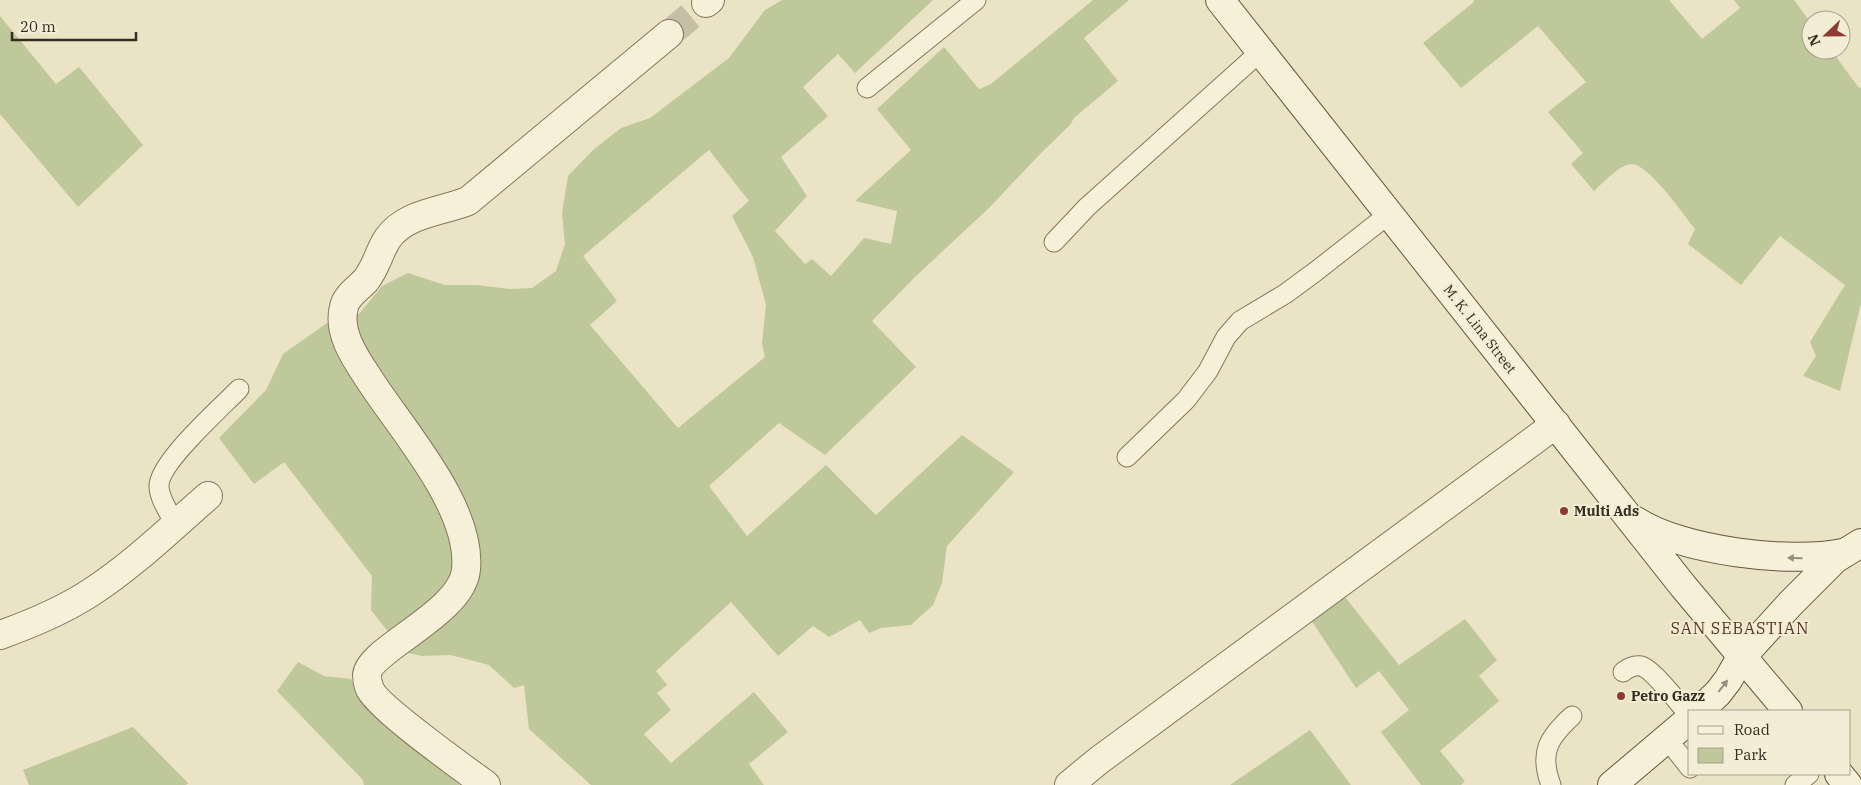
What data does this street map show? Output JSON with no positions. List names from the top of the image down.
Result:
{
  "streets": {
    "street": ["M. K. Lina Street"]
  },
  "districts": ["SAN SEBASTIAN"],
  "places": ["Multi Ads", "Petro Gazz"],
  "legend": ["Road", "Park"],
  "scale_bar": "20 m",
  "north": "left"
}
